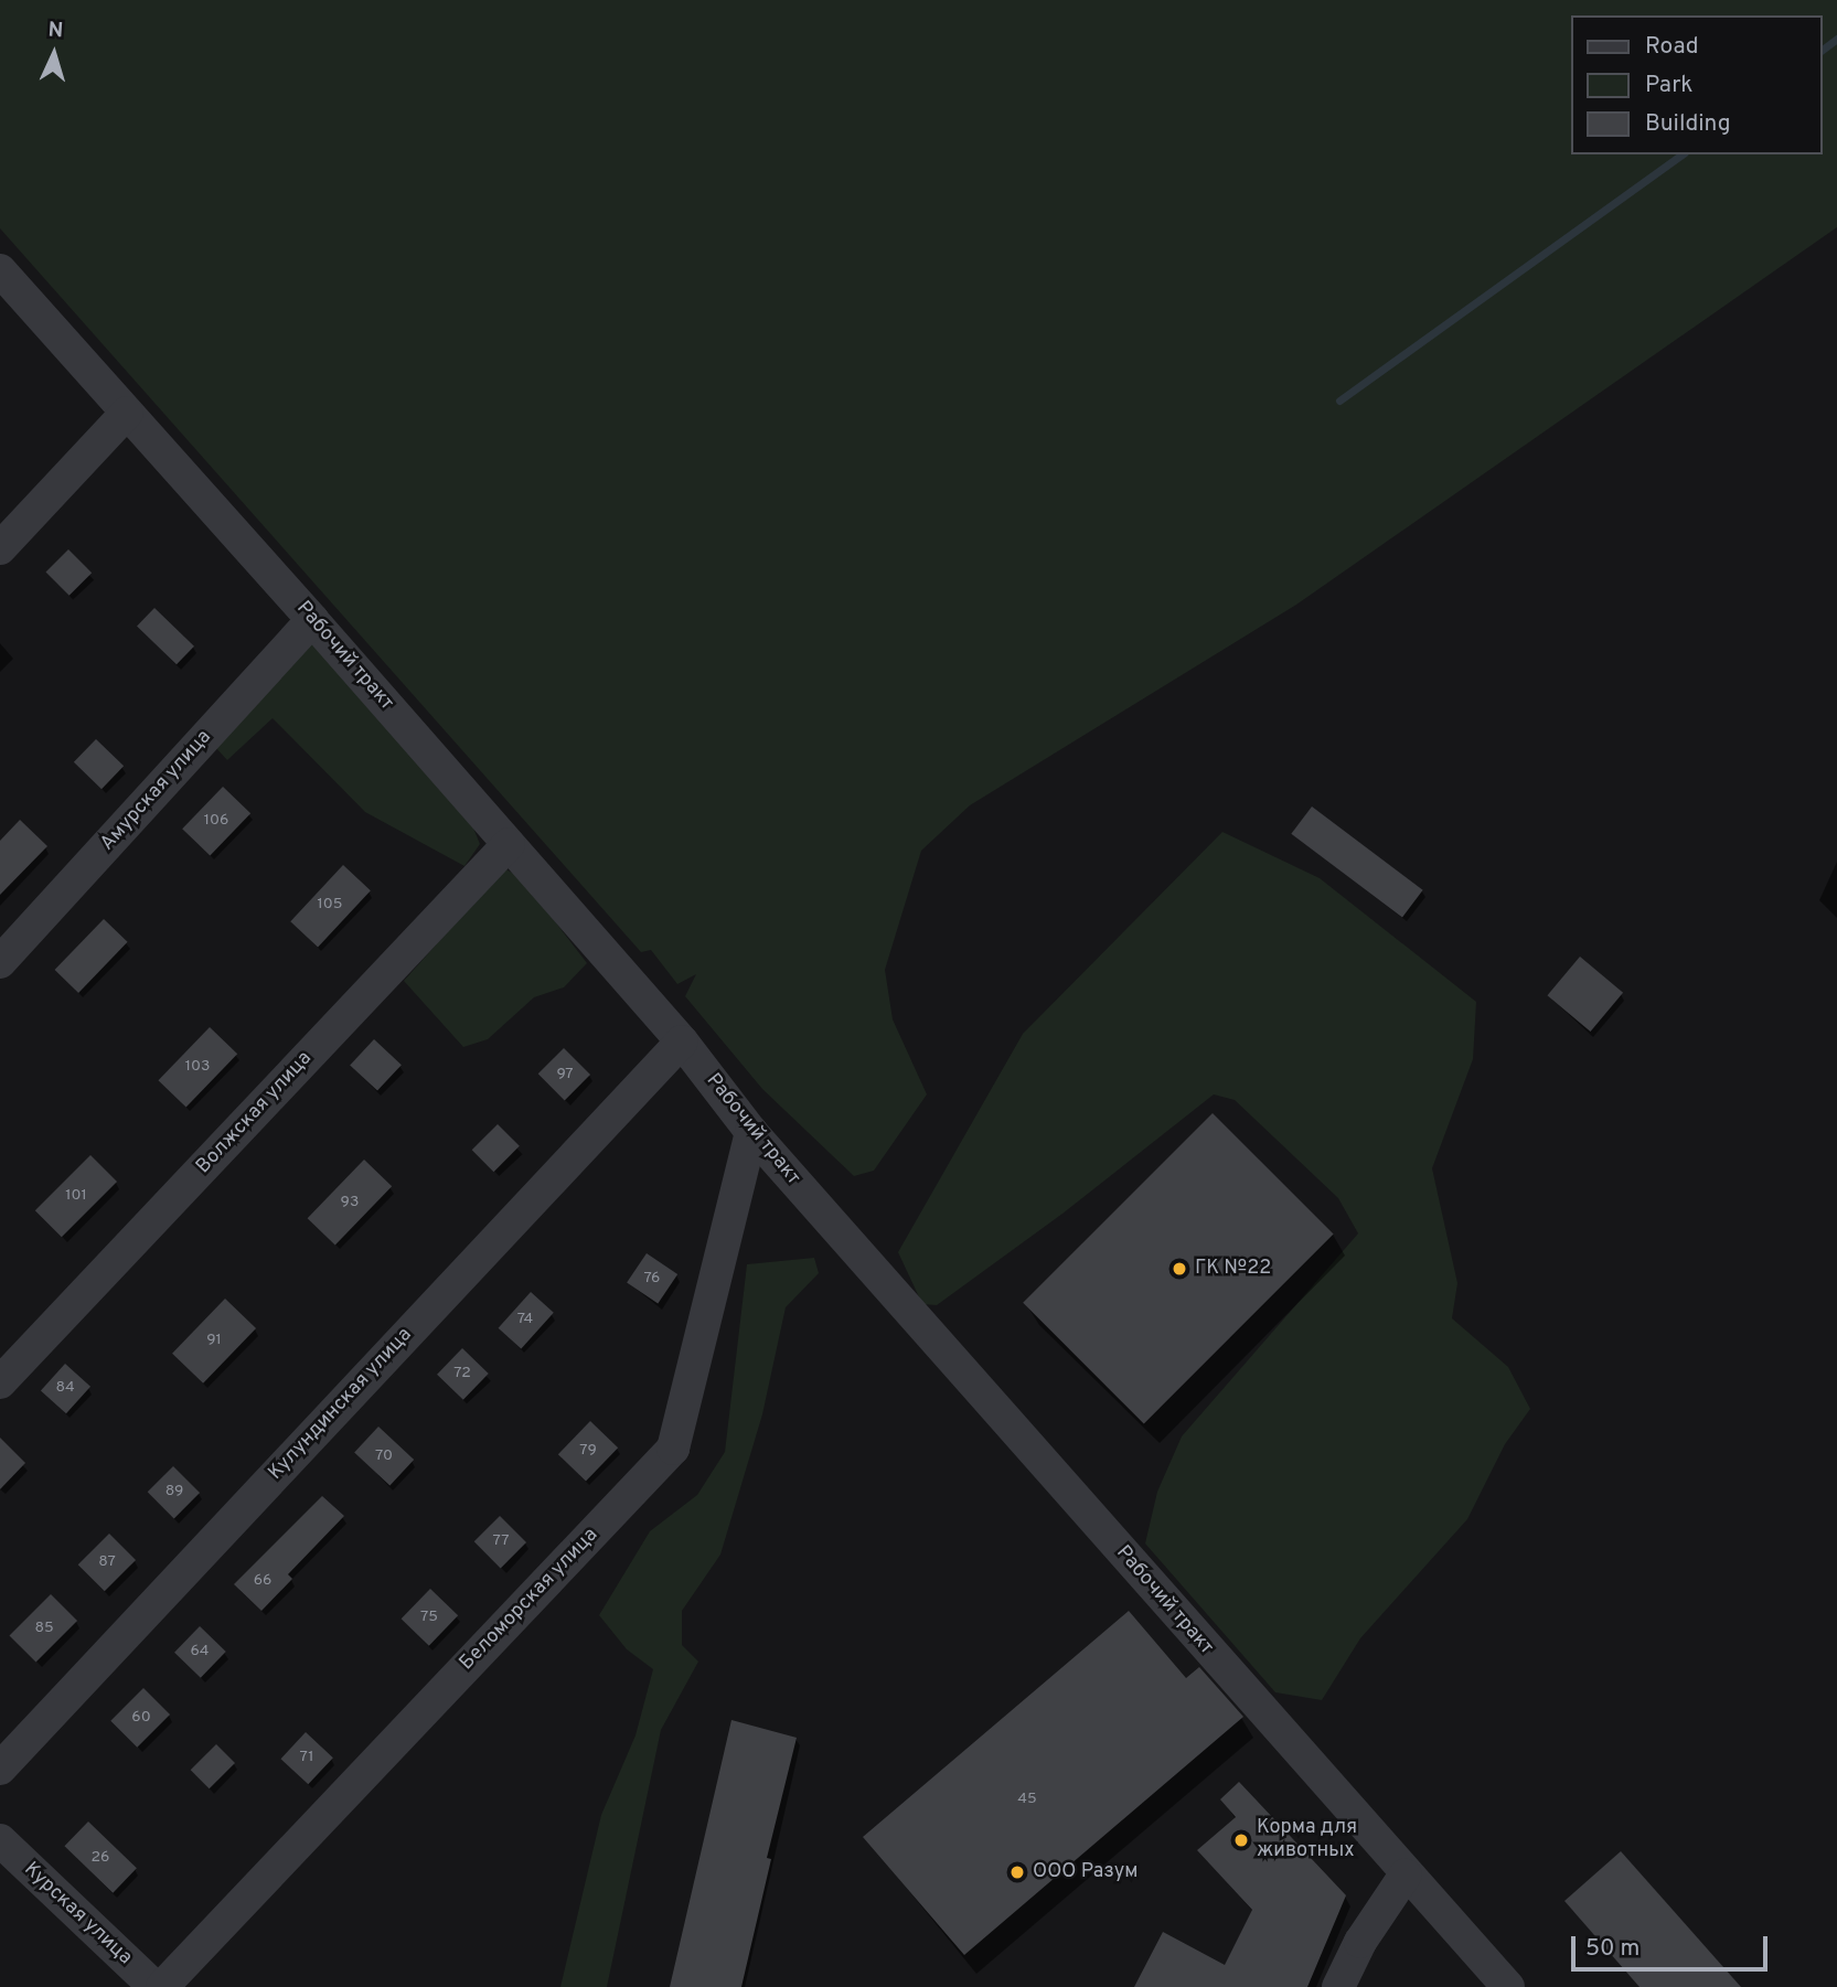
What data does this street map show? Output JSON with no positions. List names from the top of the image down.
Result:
{
  "streets": {
    "street": [
      "Рабочий тракт",
      "Амурская улица",
      "Волжская улица",
      "Кулундинская улица",
      "Беломорская улица",
      "Курская улица"
    ]
  },
  "crossings": [
    ["Рабочий тракт", "Амурская улица"],
    ["Рабочий тракт", "Волжская улица"],
    ["Рабочий тракт", "Кулундинская улица"],
    ["Рабочий тракт", "Беломорская улица"]
  ],
  "places": ["ГК №22", "Корма для животных", "ООО Разум"],
  "house_numbers": [
    "106",
    "105",
    "103",
    "97",
    "101",
    "93",
    "76",
    "74",
    "91",
    "72",
    "84",
    "79",
    "70",
    "89",
    "77",
    "87",
    "66",
    "75",
    "85",
    "64",
    "60",
    "71",
    "45",
    "26"
  ],
  "legend": ["Road", "Park", "Building"],
  "scale_bar": "50 m",
  "north": "top"
}
